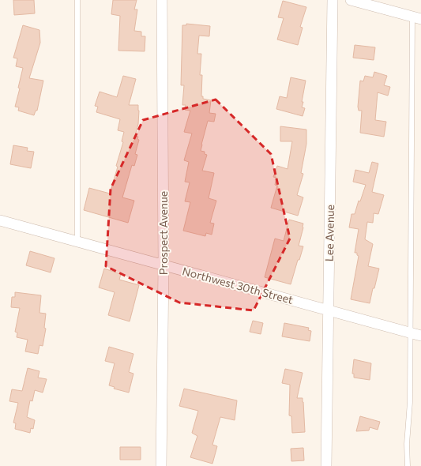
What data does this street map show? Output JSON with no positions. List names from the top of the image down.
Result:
{
  "streets": {
    "street": ["Prospect Avenue", "Lee Avenue", "Northwest 30th Street"]
  },
  "crossings": [
    ["Prospect Avenue", "Northwest 30th Street"],
    ["Lee Avenue", "Northwest 30th Street"]
  ]
}
